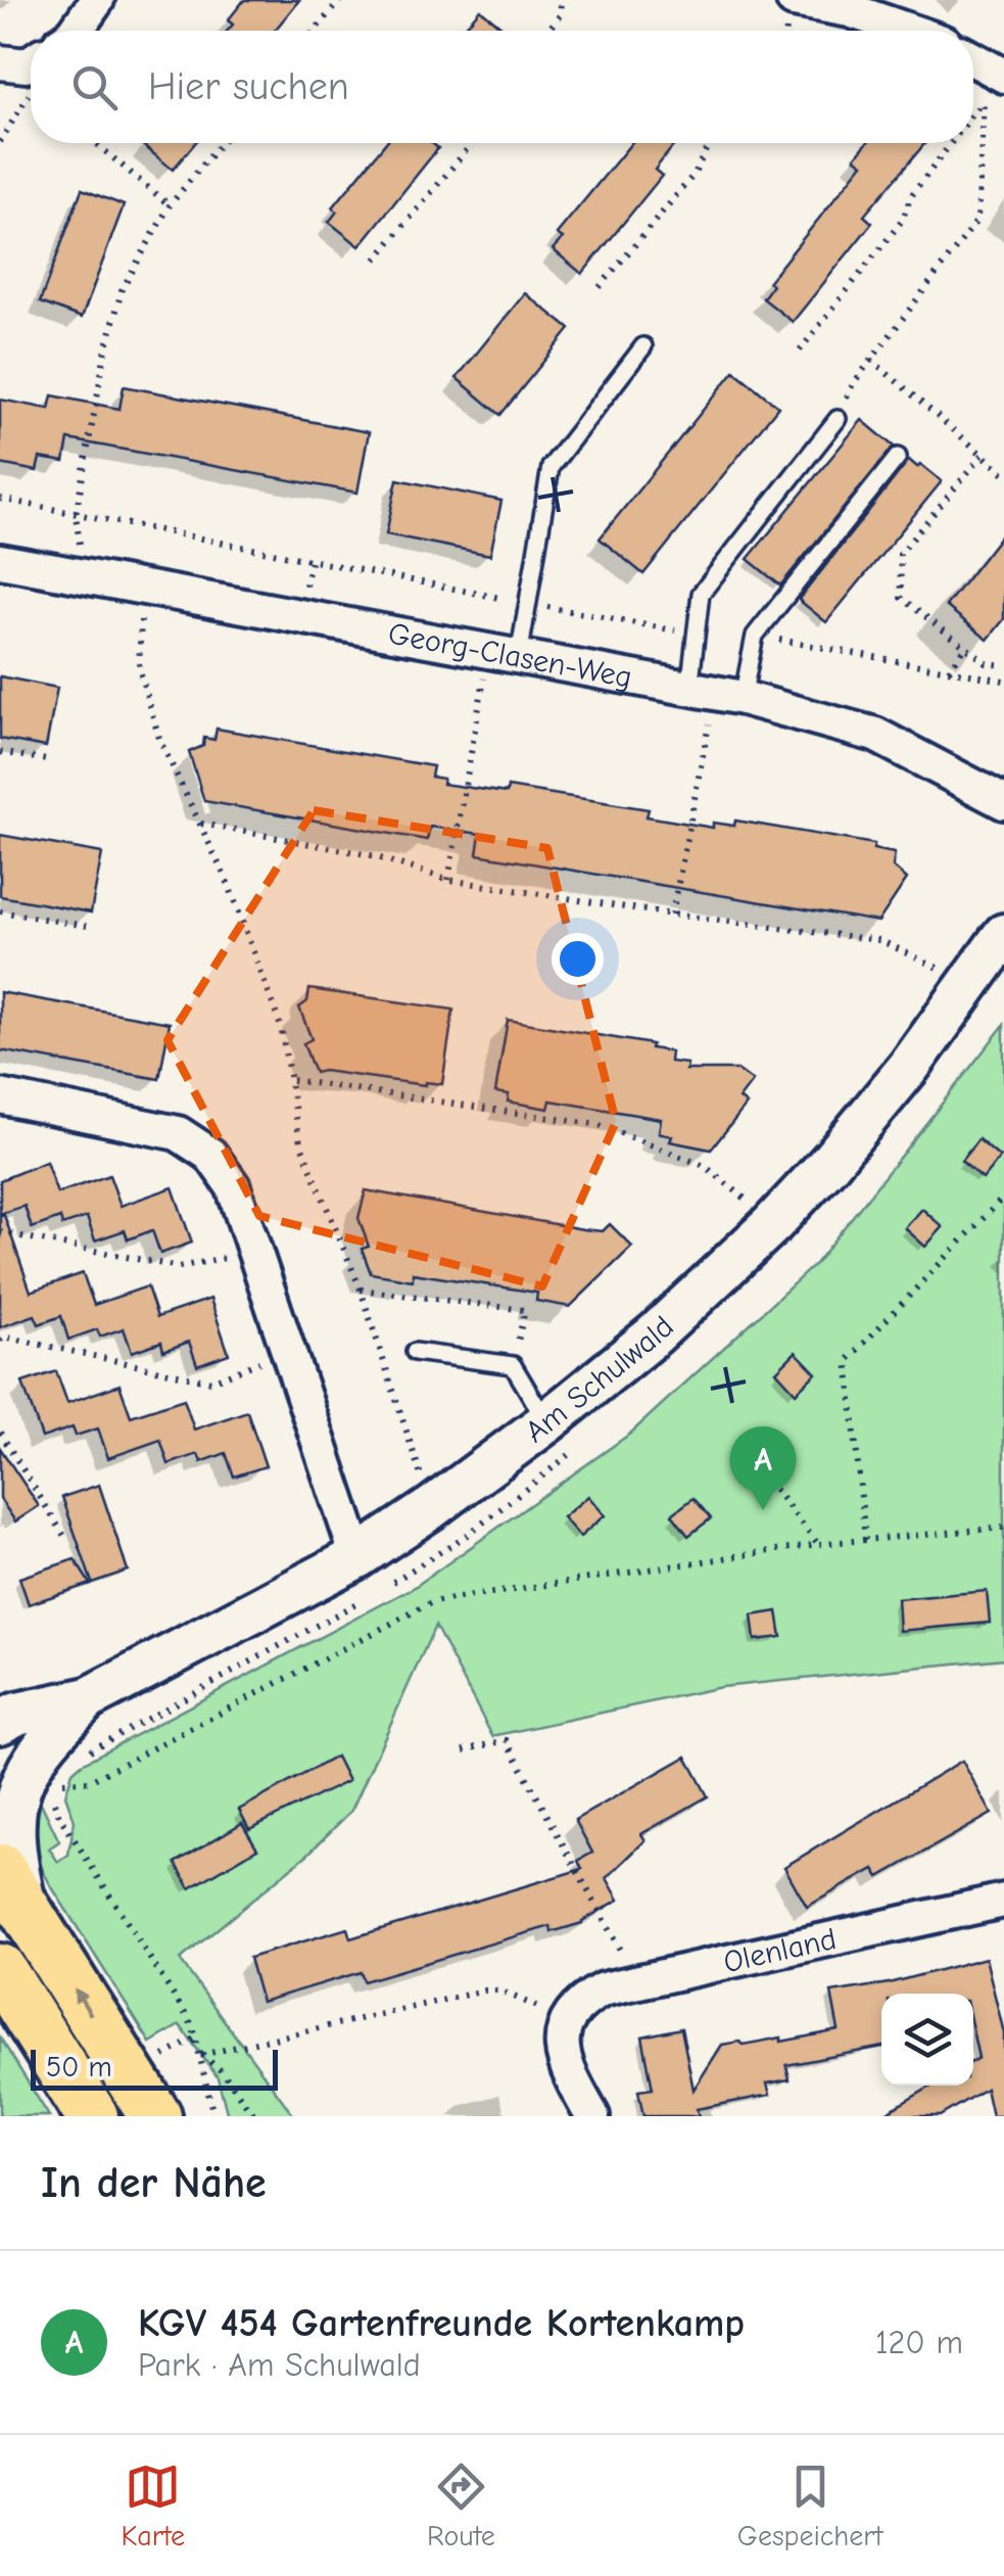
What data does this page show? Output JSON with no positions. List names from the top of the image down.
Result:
{
  "streets": {
    "street": ["Georg-Clasen-Weg", "Am Schulwald", "Olenland"]
  },
  "scale_bar": "50 m",
  "page": {
    "search": "Hier suchen",
    "pins": "A",
    "scale": "50 m",
    "heading": "In der Nähe",
    "list": [
      {
        "mark": "A",
        "name": "KGV 454 Gartenfreunde Kortenkamp",
        "note": "Park · Am Schulwald",
        "value": "120 m"
      }
    ],
    "nav": ["Karte", "Route", "Gespeichert"]
  }
}
